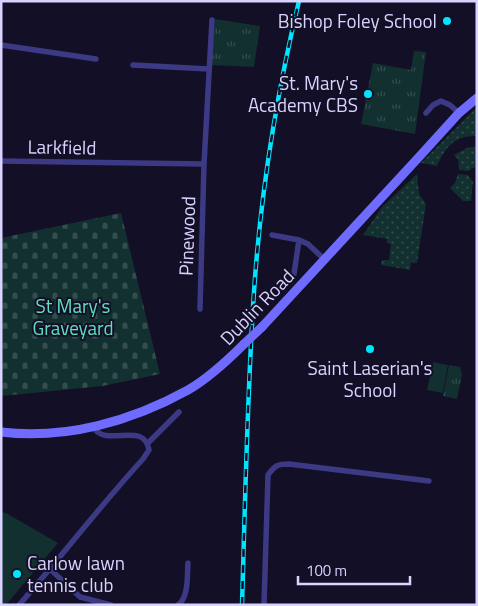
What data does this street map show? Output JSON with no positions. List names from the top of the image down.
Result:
{
  "streets": {
    "main road": ["Dublin Road"],
    "street": ["Larkfield", "Pinewood"]
  },
  "crossings": [
    ["Larkfield", "Pinewood"]
  ],
  "parks": ["St Mary's Graveyard"],
  "places": [
    "Bishop Foley School",
    "St. Mary's Academy CBS",
    "Saint Laserian's School",
    "Carlow lawn tennis club"
  ],
  "scale_bar": "100 m"
}
